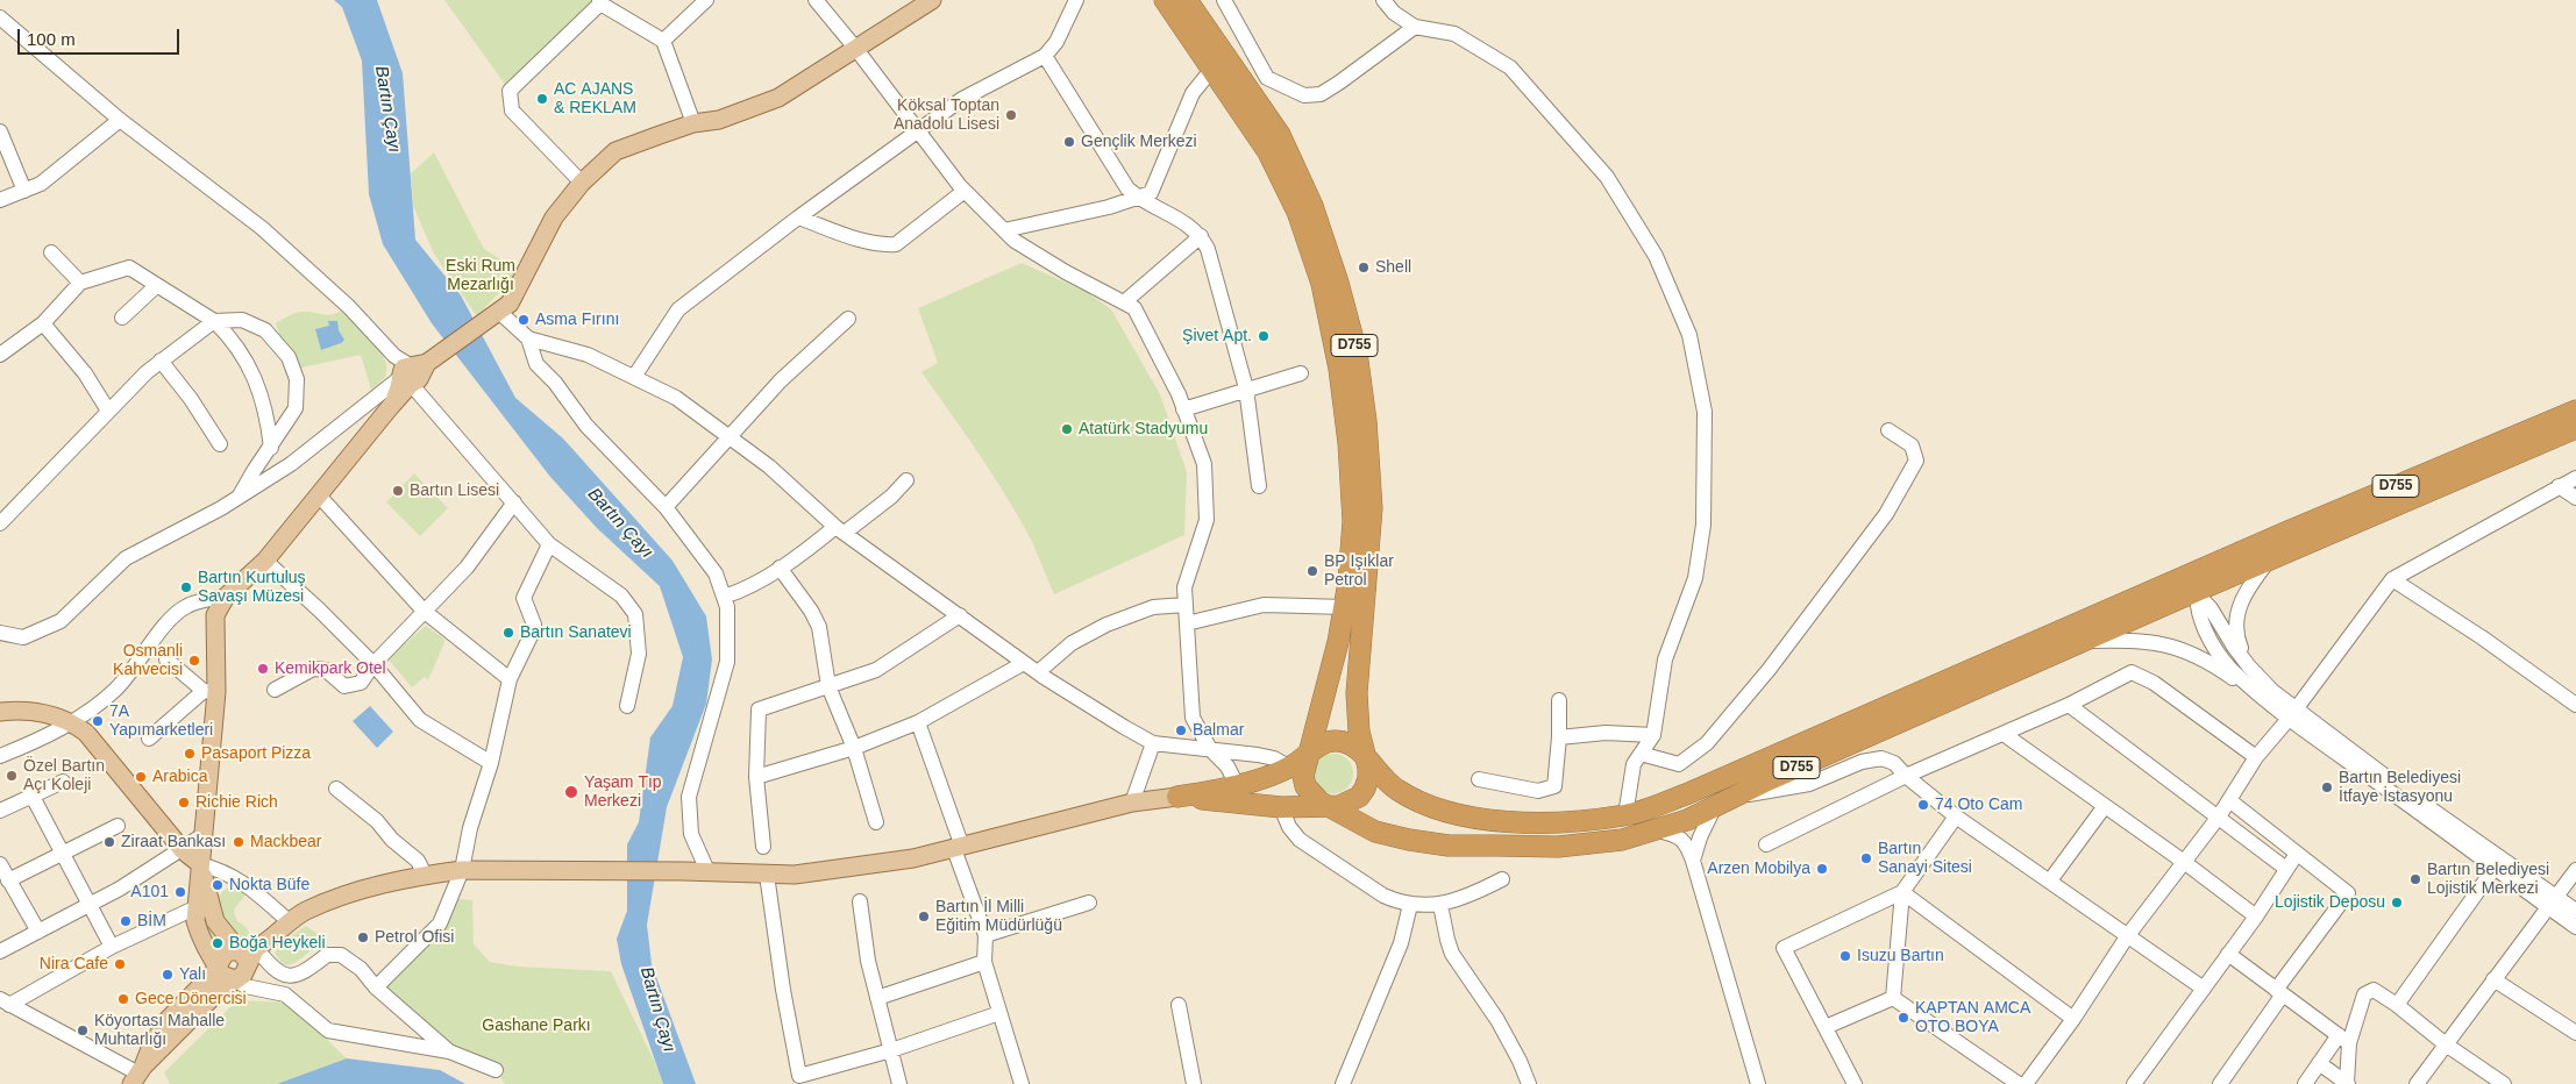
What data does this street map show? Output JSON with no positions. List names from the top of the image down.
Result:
{
  "streets": {
    "highway": ["D755"]
  },
  "water": ["Bartın Çayı"],
  "parks": ["Eski Rum Mezarlığı", "Gashane Parkı"],
  "places": [
    "AC AJANS & REKLAM",
    "Köksal Toptan Anadolu Lisesi",
    "Gençlik Merkezi",
    "Shell",
    "Asma Fırını",
    "Şivet Apt.",
    "Atatürk Stadyumu",
    "Bartın Lisesi",
    "BP Işıklar Petrol",
    "Bartın Kurtuluş Savaşı Müzesi",
    "Bartın Sanatevi",
    "Osmanli Kahvecisi",
    "Kemikpark Otel",
    "7A Yapımarketleri",
    "Balmar",
    "Pasaport Pizza",
    "Özel Bartın Açı Koleji",
    "Arabica",
    "Bartın Belediyesi İtfaye İstasyonu",
    "Yaşam Tıp Merkezi",
    "Richie Rich",
    "74 Oto Cam",
    "Ziraat Bankası",
    "Mackbear",
    "Bartın Sanayi Sitesi",
    "Arzen Mobilya",
    "Bartın Belediyesi Lojistik Merkezi",
    "Nokta Büfe",
    "A101",
    "Lojistik Deposu",
    "Bartın İl Milli Eğitim Müdürlüğü",
    "BİM",
    "Petrol Ofisi",
    "Boğa Heykeli",
    "Isuzu Bartın",
    "Nira Cafe",
    "Yalı",
    "Gece Dönercisi",
    "KAPTAN AMCA OTO BOYA",
    "Köyortası Mahalle Muhtarlığı"
  ],
  "scale_bar": "100 m"
}
